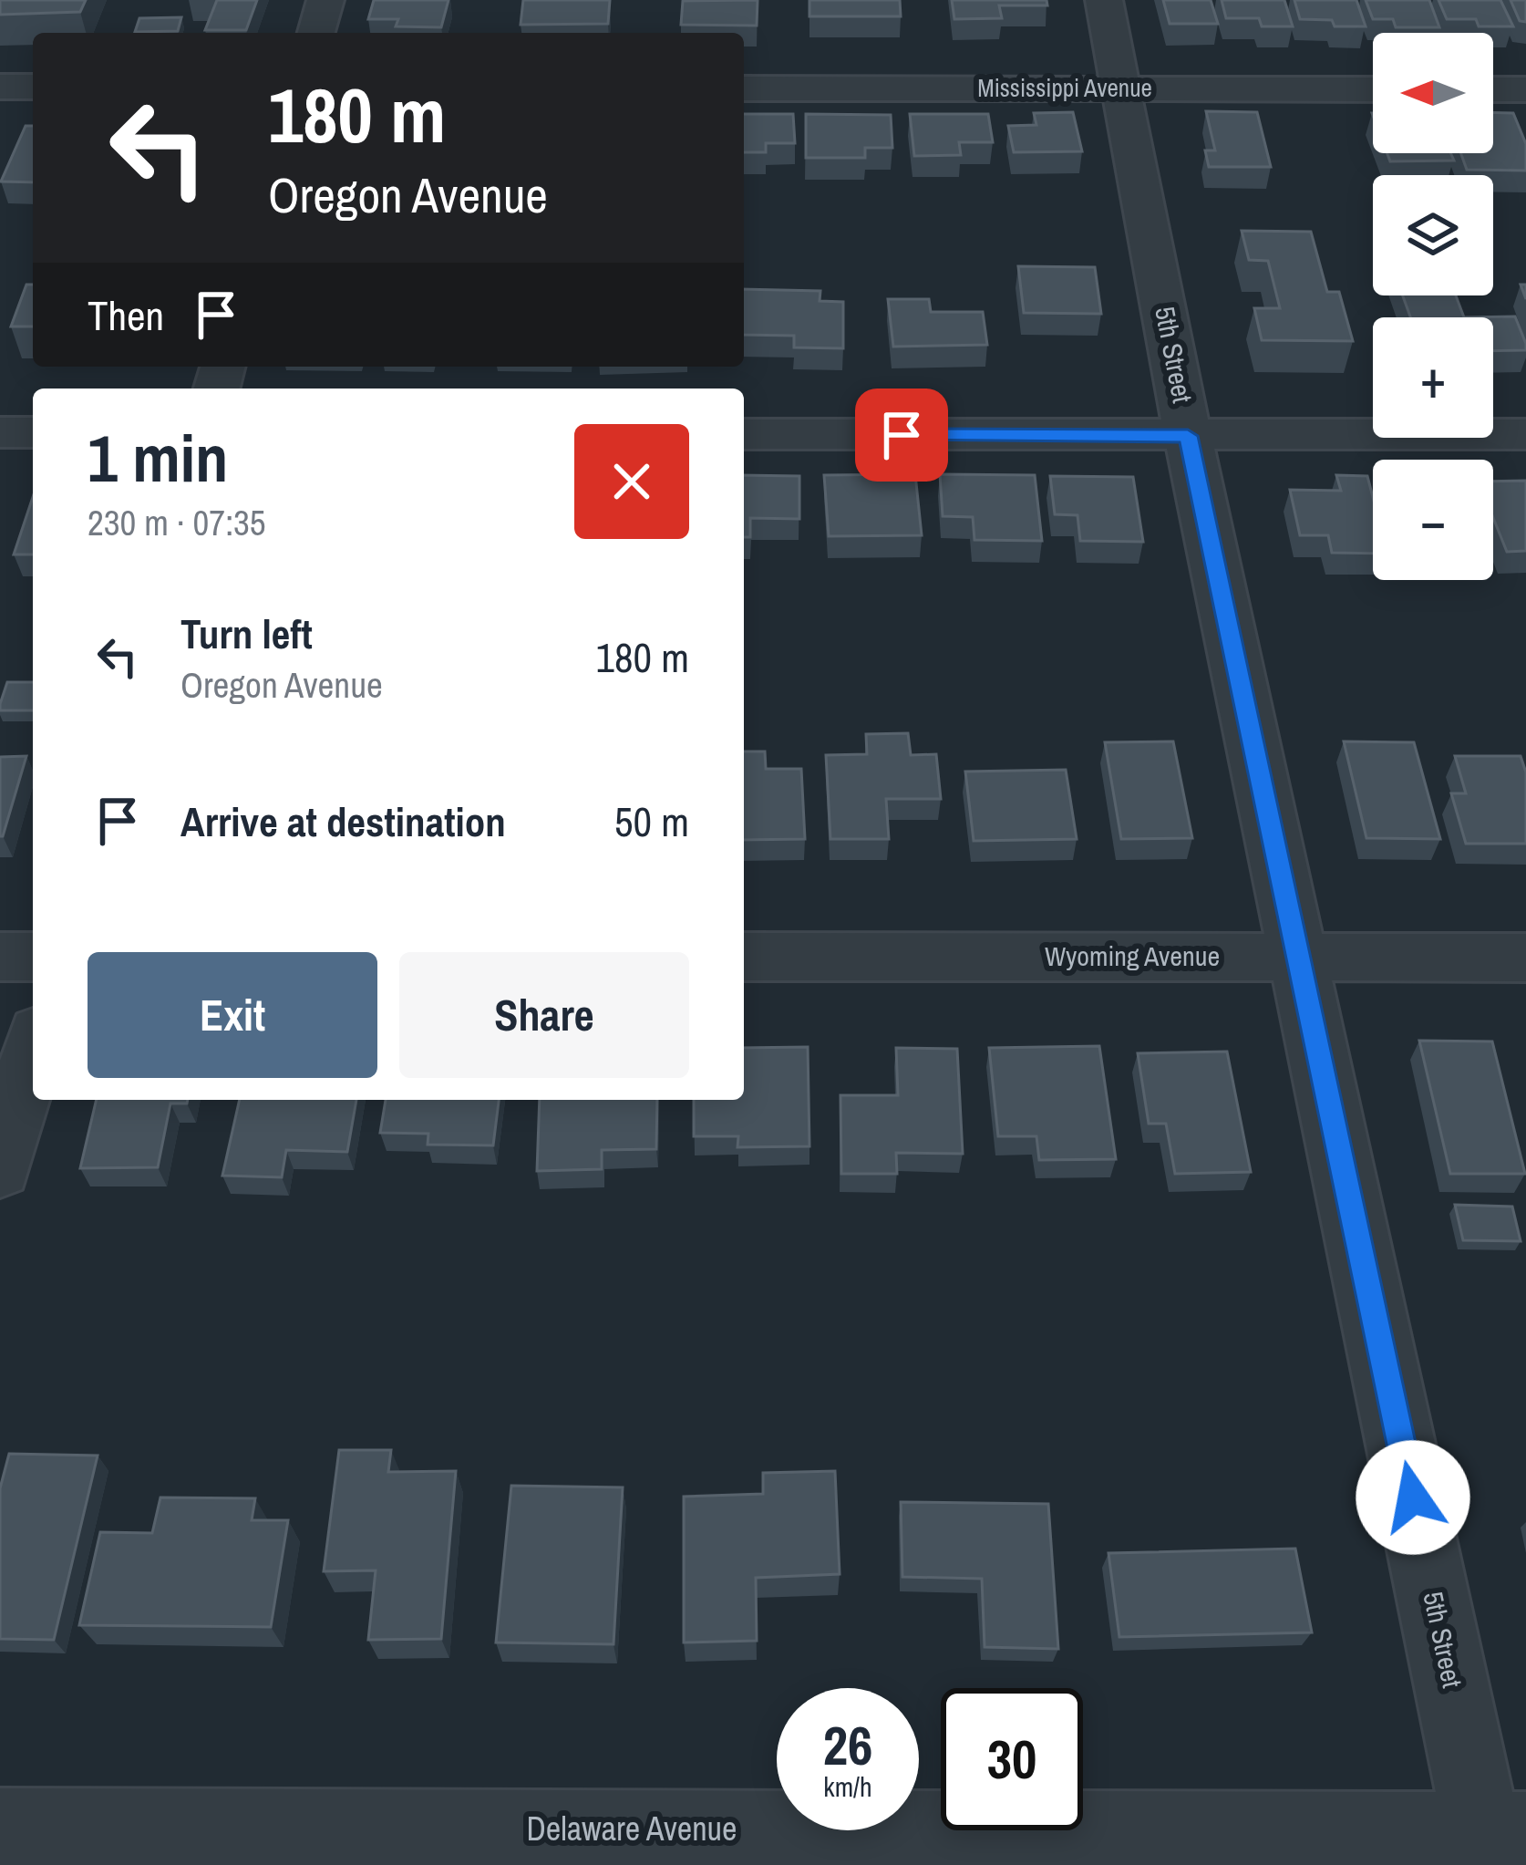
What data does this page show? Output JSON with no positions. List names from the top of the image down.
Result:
{
  "streets": {
    "street": [
      "Mississippi Avenue",
      "5th Street",
      "Wyoming Avenue",
      "Delaware Avenue"
    ]
  },
  "crossings": [
    ["Mississippi Avenue", "5th Street"],
    ["5th Street", "Wyoming Avenue"],
    ["5th Street", "Delaware Avenue"]
  ],
  "north": "left",
  "page": {
    "map_buttons": ["+", "−"],
    "turn": ["180 m", "Oregon Avenue"],
    "then": "Then",
    "heading": ["1 min", "230 m · 07:35"],
    "list": [
      {
        "name": "Turn left",
        "note": "Oregon Avenue",
        "value": "180 m"
      },
      {
        "name": "Arrive at destination",
        "value": "50 m"
      }
    ],
    "buttons": ["Exit", "Share"],
    "speed": "26 km/h",
    "limit": "30"
  }
}
